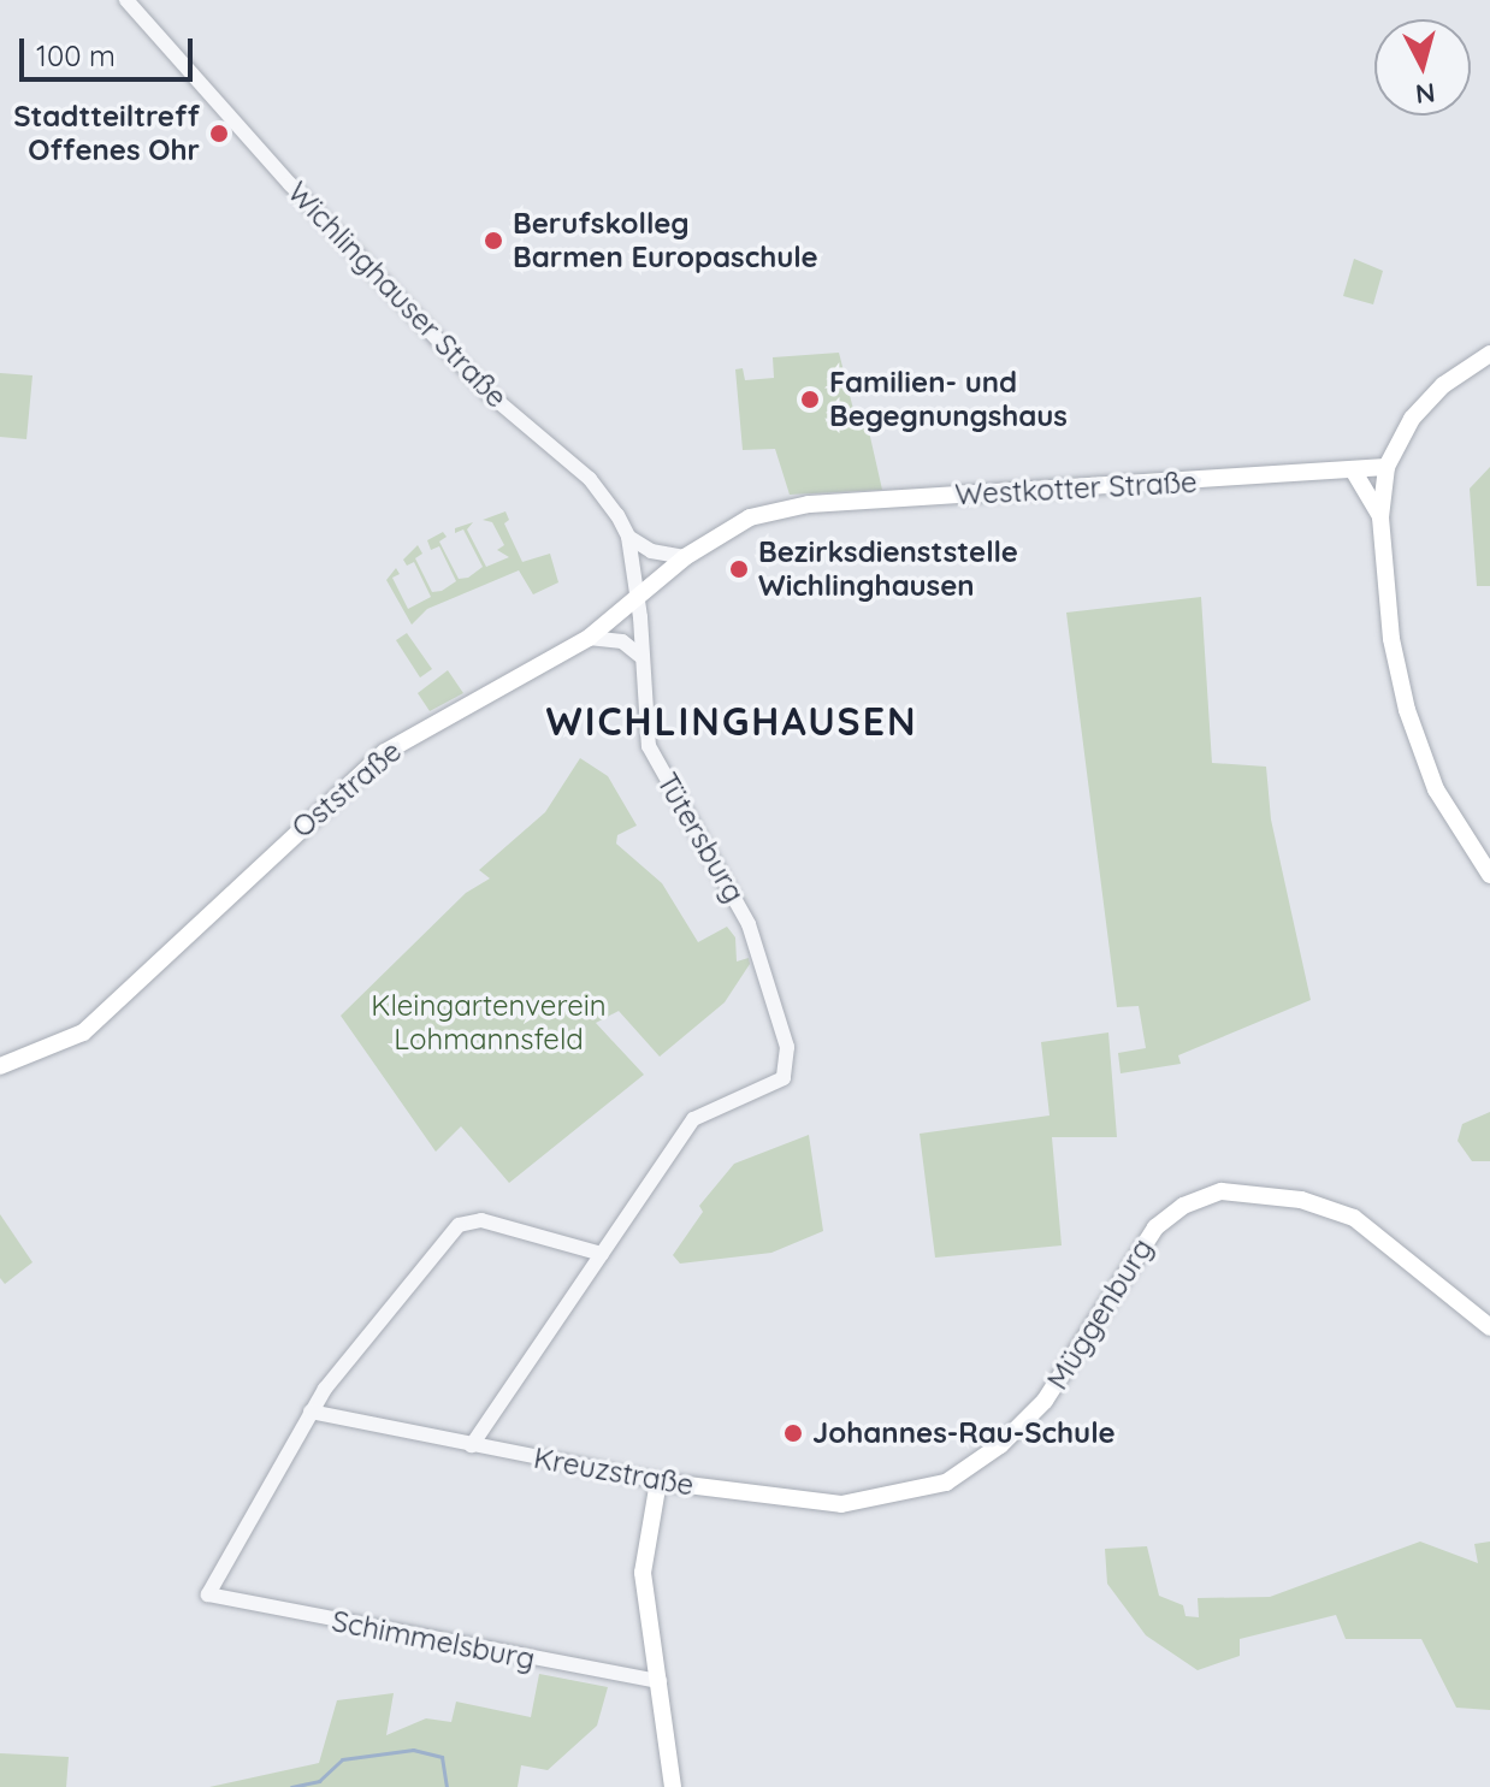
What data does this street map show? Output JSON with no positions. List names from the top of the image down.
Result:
{
  "streets": {
    "main road": [
      "Westkotter Straße",
      "Oststraße",
      "Müggenburg",
      "Kreuzstraße"
    ],
    "street": ["Wichlinghauser Straße", "Tütersburg", "Schimmelsburg"]
  },
  "crossings": [
    ["Wichlinghauser Straße", "Westkotter Straße"],
    ["Wichlinghauser Straße", "Oststraße"],
    ["Wichlinghauser Straße", "Tütersburg"],
    ["Westkotter Straße", "Oststraße"],
    ["Westkotter Straße", "Tütersburg"],
    ["Oststraße", "Tütersburg"],
    ["Müggenburg", "Kreuzstraße"],
    ["Kreuzstraße", "Schimmelsburg"]
  ],
  "districts": ["WICHLINGHAUSEN"],
  "parks": ["Kleingartenverein Lohmannsfeld"],
  "places": [
    "Stadtteiltreff Offenes Ohr",
    "Berufskolleg Barmen Europaschule",
    "Familien- und Begegnungshaus",
    "Bezirksdienststelle Wichlinghausen",
    "Johannes-Rau-Schule"
  ],
  "scale_bar": "100 m",
  "north": "bottom"
}
